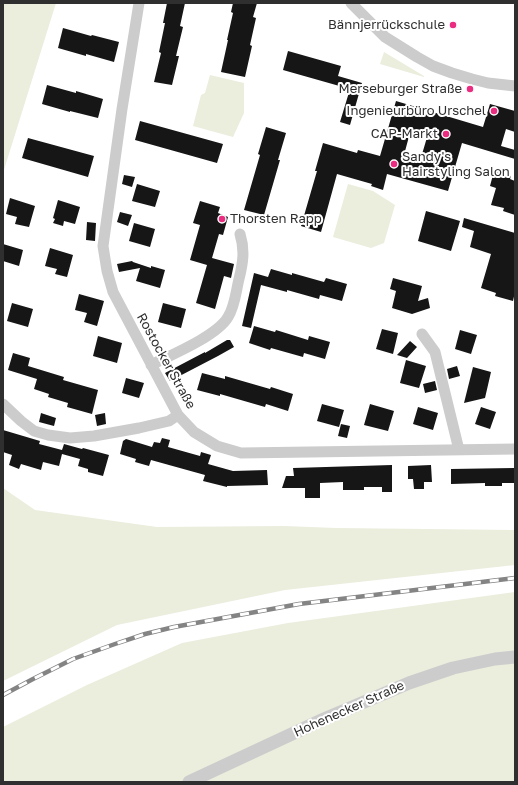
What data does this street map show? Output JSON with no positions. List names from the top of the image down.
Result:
{
  "streets": {
    "street": ["Rostocker Straße", "Hohenecker Straße"]
  },
  "places": [
    "Bännjerrückschule",
    "Merseburger Straße",
    "Ingenieurbüro Urschel",
    "CAP-Markt",
    "Sandy's Hairstyling Salon",
    "Thorsten Rapp"
  ]
}
